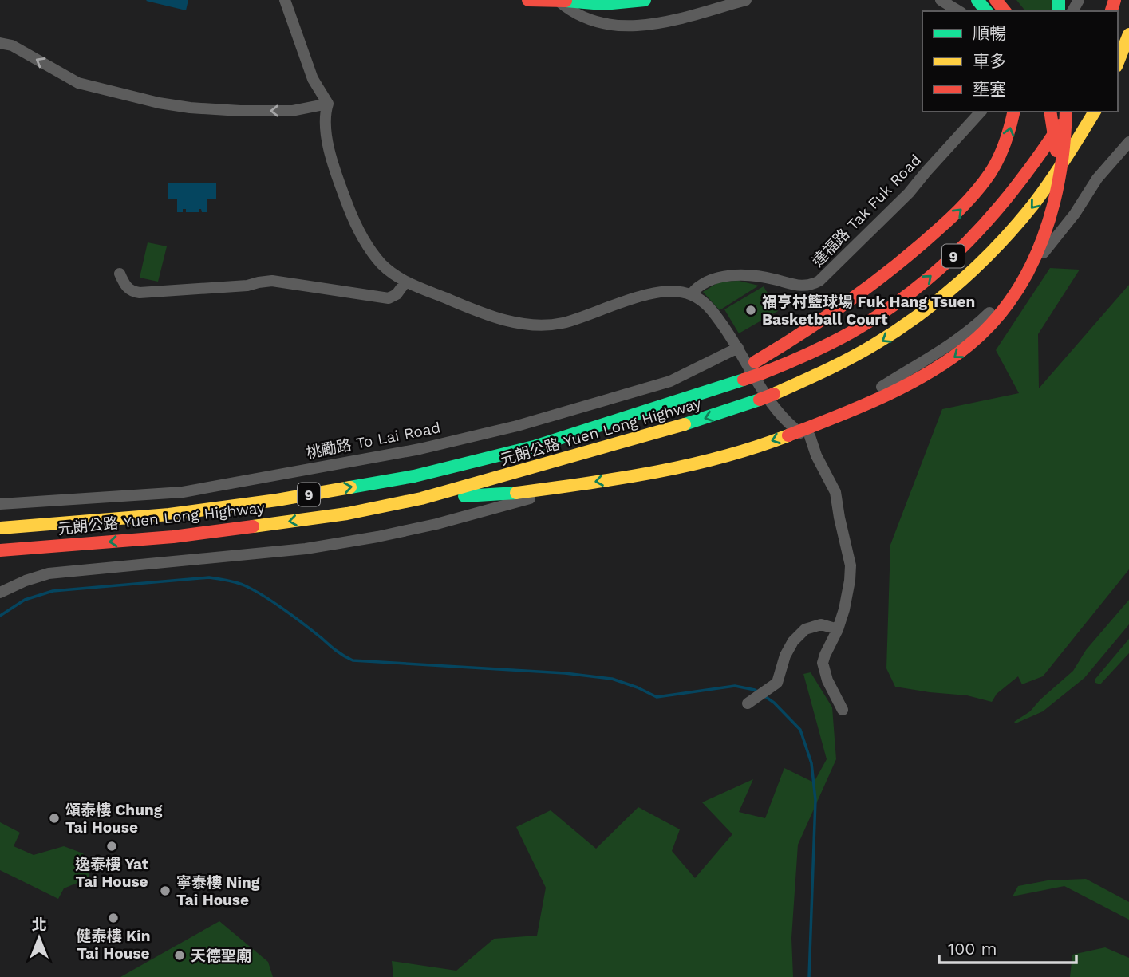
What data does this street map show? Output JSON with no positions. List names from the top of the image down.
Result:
{
  "streets": {
    "highway": ["9", "元朗公路 Yuen Long Highway"],
    "street": ["達福路 Tak Fuk Road", "桃勵路 To Lai Road"]
  },
  "crossings": [
    ["9", "元朗公路 Yuen Long Highway"]
  ],
  "places": [
    "福亨村籃球場 Fuk Hang Tsuen Basketball Court",
    "頌泰樓 Chung Tai House",
    "逸泰樓 Yat Tai House",
    "寧泰樓 Ning Tai House",
    "健泰樓 Kin Tai House",
    "天德聖廟"
  ],
  "legend": ["順暢", "車多", "壅塞"],
  "scale_bar": "100 m",
  "north": "top"
}
